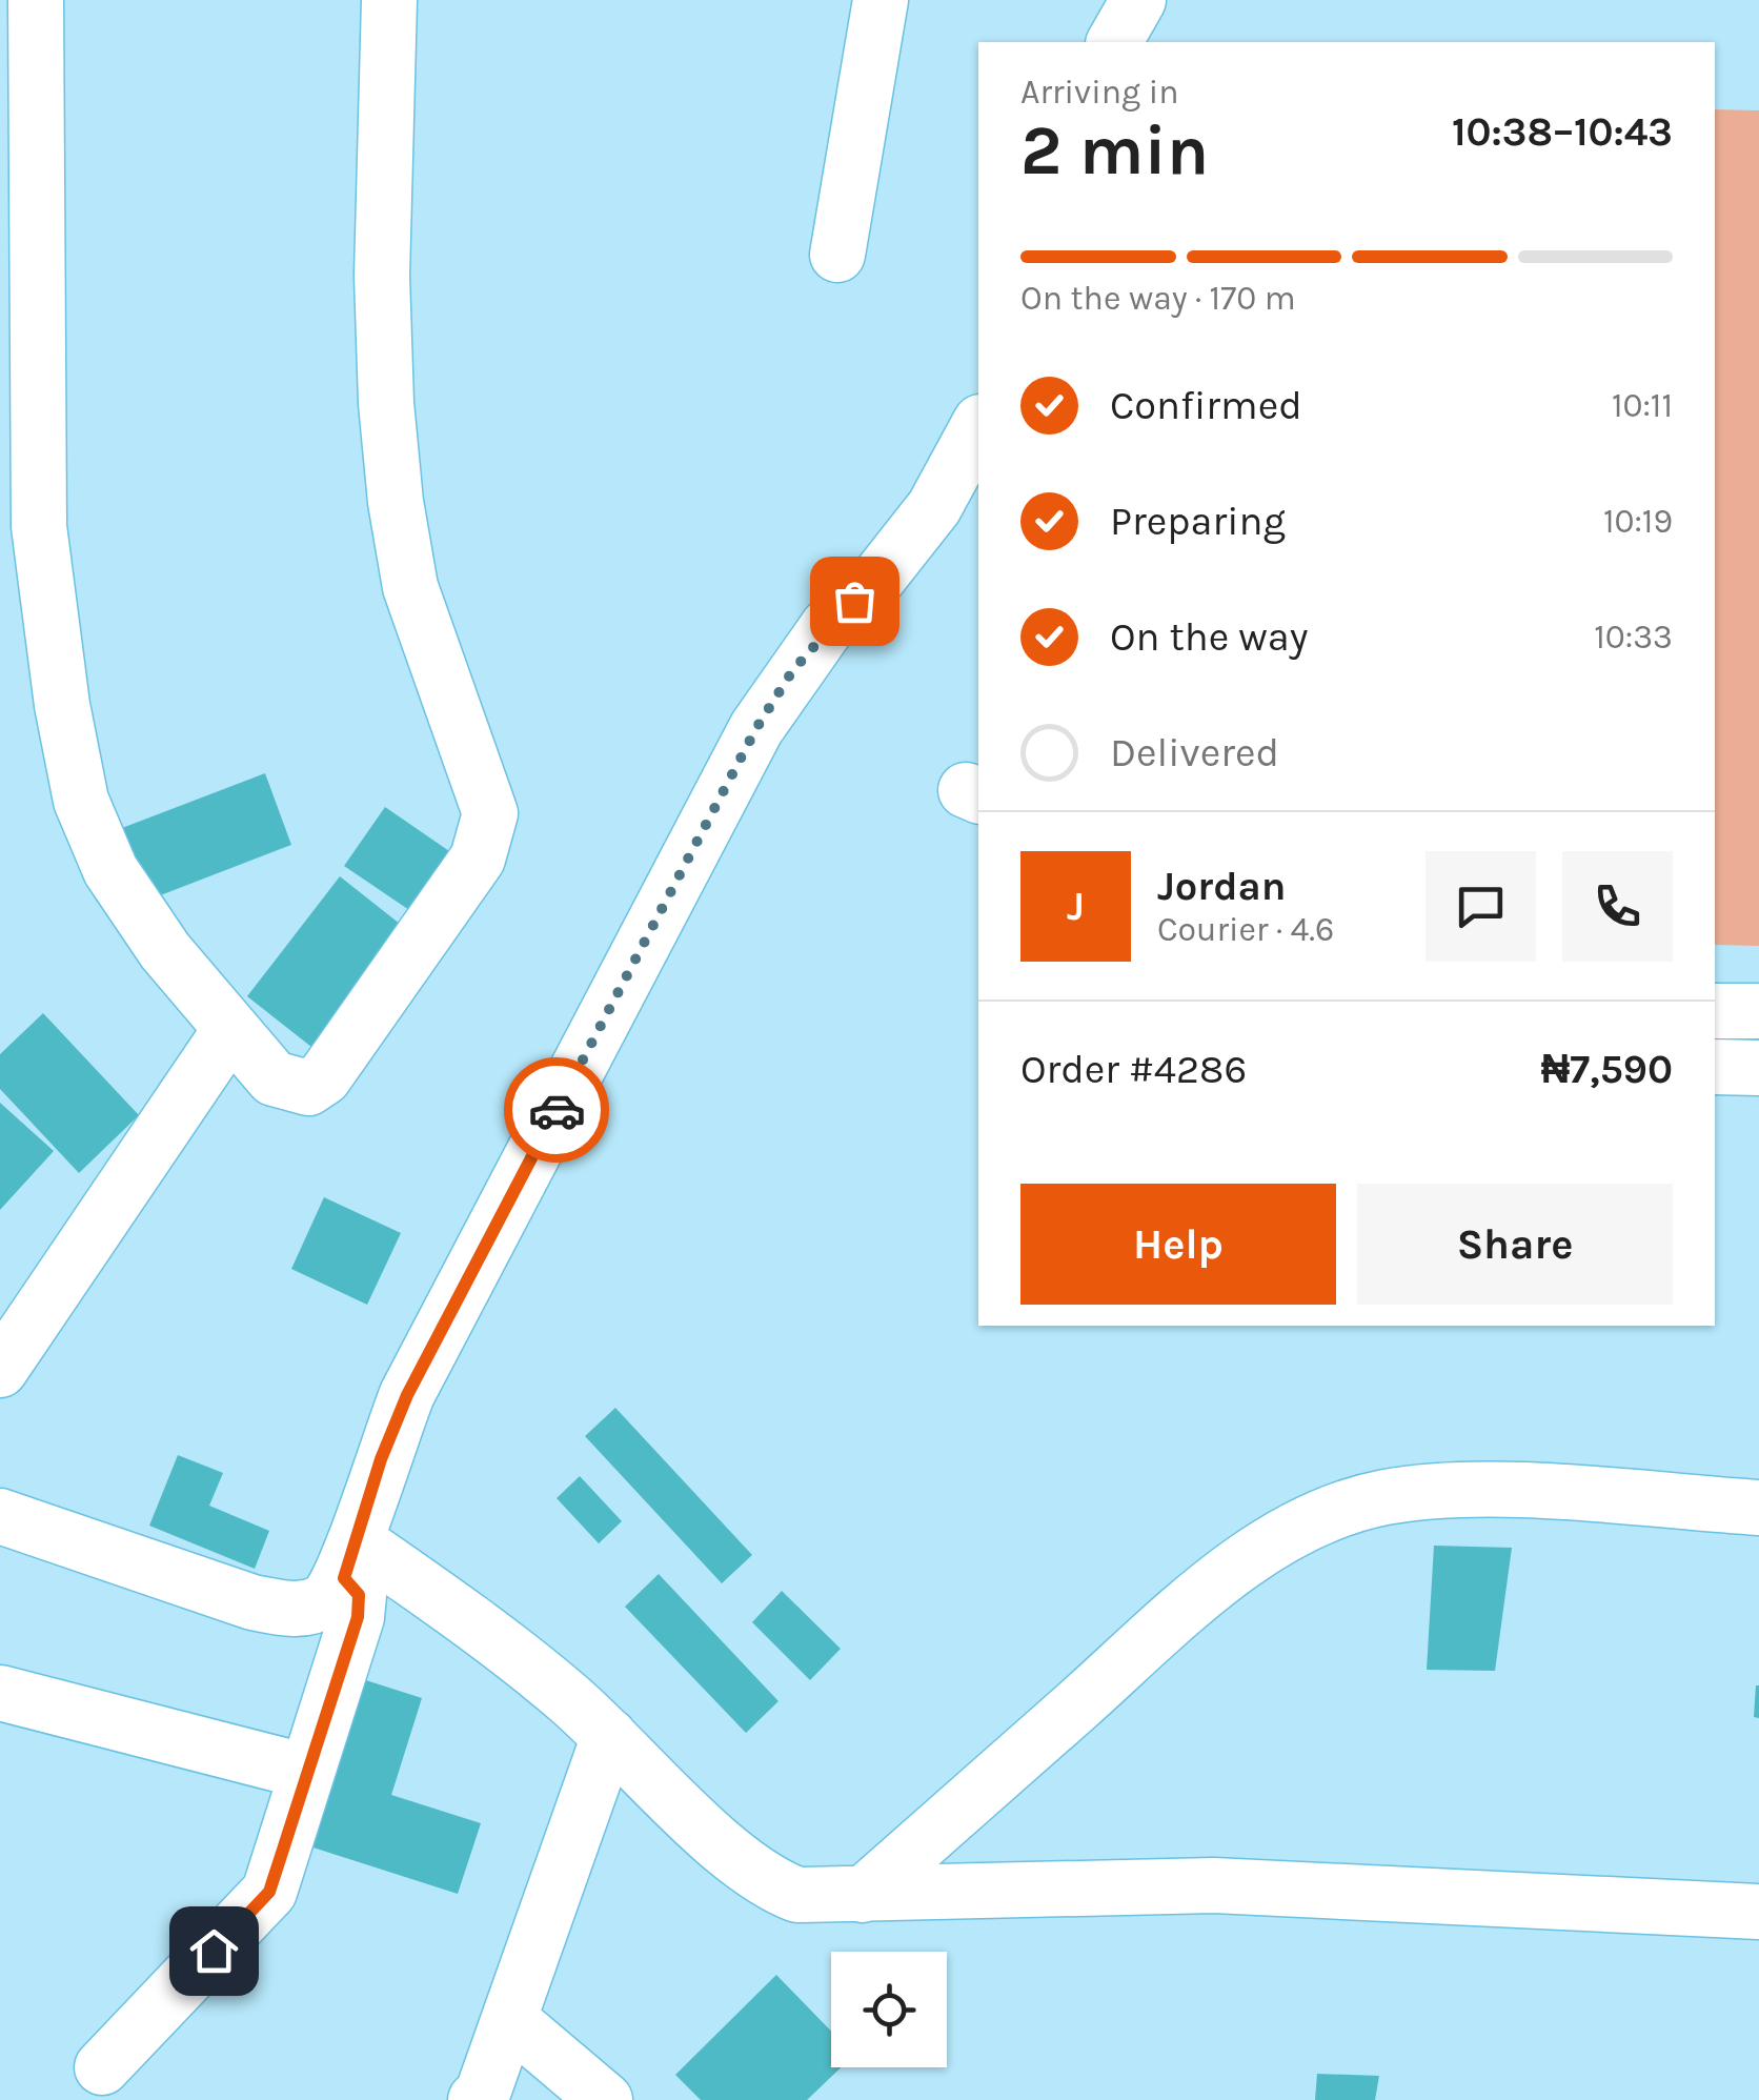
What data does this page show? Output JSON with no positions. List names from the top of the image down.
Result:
{
  "page": {
    "heading": ["2 min", "Arriving in", "10:38–10:43"],
    "panel": [
      "Jordan",
      "Courier · 4.6",
      "Order #4286",
      "₦7,590"
    ],
    "bar": "On the way · 170 m",
    "list": [
      ["Confirmed", "10:11"],
      ["Preparing", "10:19"],
      ["On the way", "10:33"],
      "Delivered"
    ],
    "round": "J",
    "buttons": ["Help", "Share"]
  }
}
